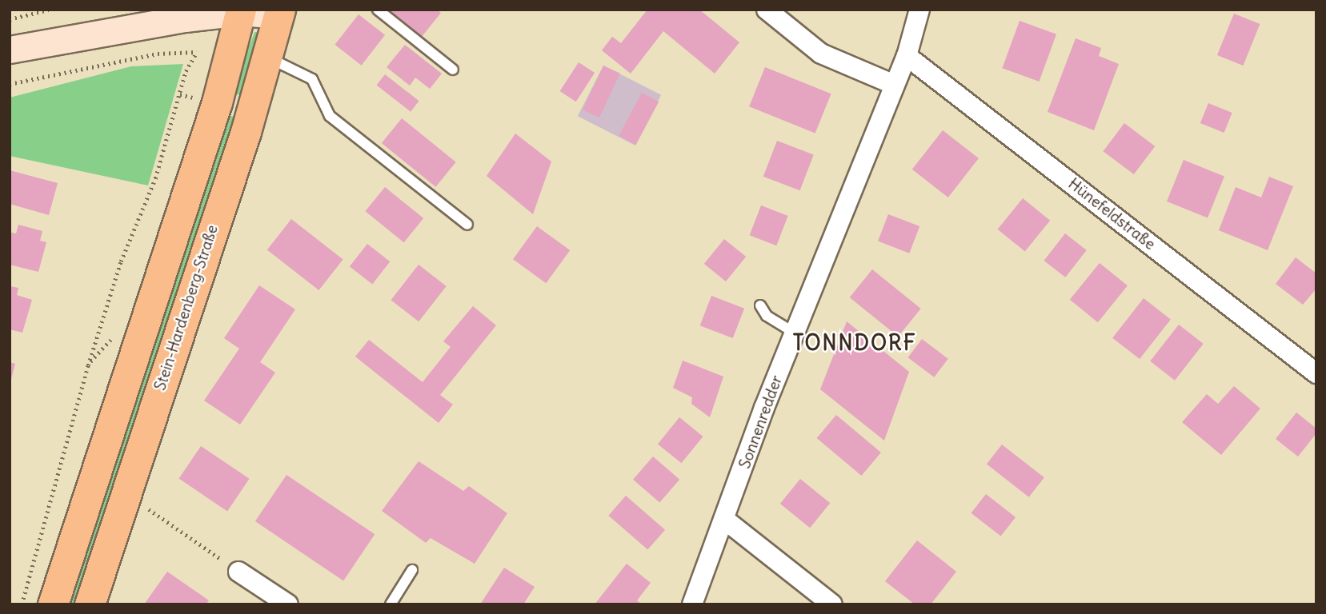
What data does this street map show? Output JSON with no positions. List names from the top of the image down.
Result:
{
  "streets": {
    "main road": ["Stein-Hardenberg-Straße"],
    "street": ["Hünefeldstraße", "Sonnenredder"]
  },
  "crossings": [
    ["Hünefeldstraße", "Sonnenredder"]
  ],
  "districts": ["TONNDORF"]
}
